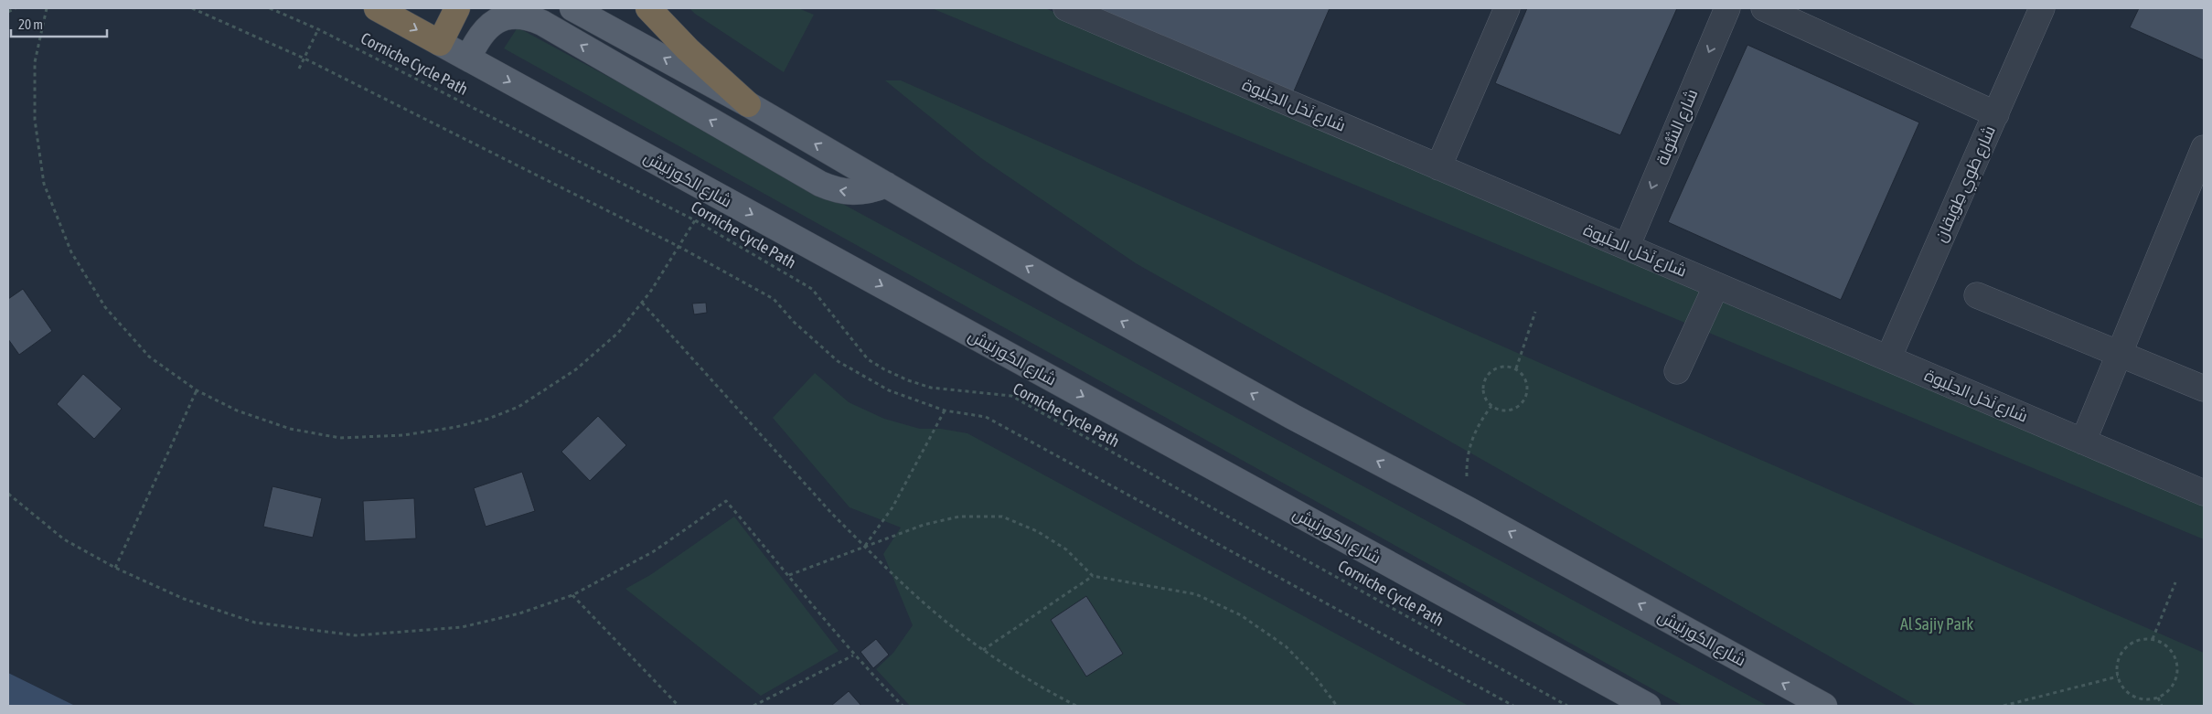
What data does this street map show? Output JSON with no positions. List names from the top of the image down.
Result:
{
  "streets": {
    "highway": ["شارع الكورنيش"],
    "street": ["شارع نَخل الحِلَيوة", "شارع الشُّولة", "شارع طَوِي طِوَيقان"],
    "path": ["Corniche Cycle Path"]
  },
  "crossings": [
    ["شارع نَخل الحِلَيوة", "شارع الشُّولة"],
    ["شارع نَخل الحِلَيوة", "شارع طَوِي طِوَيقان"]
  ],
  "parks": ["Al Sajiy Park"],
  "scale_bar": "20 m"
}
